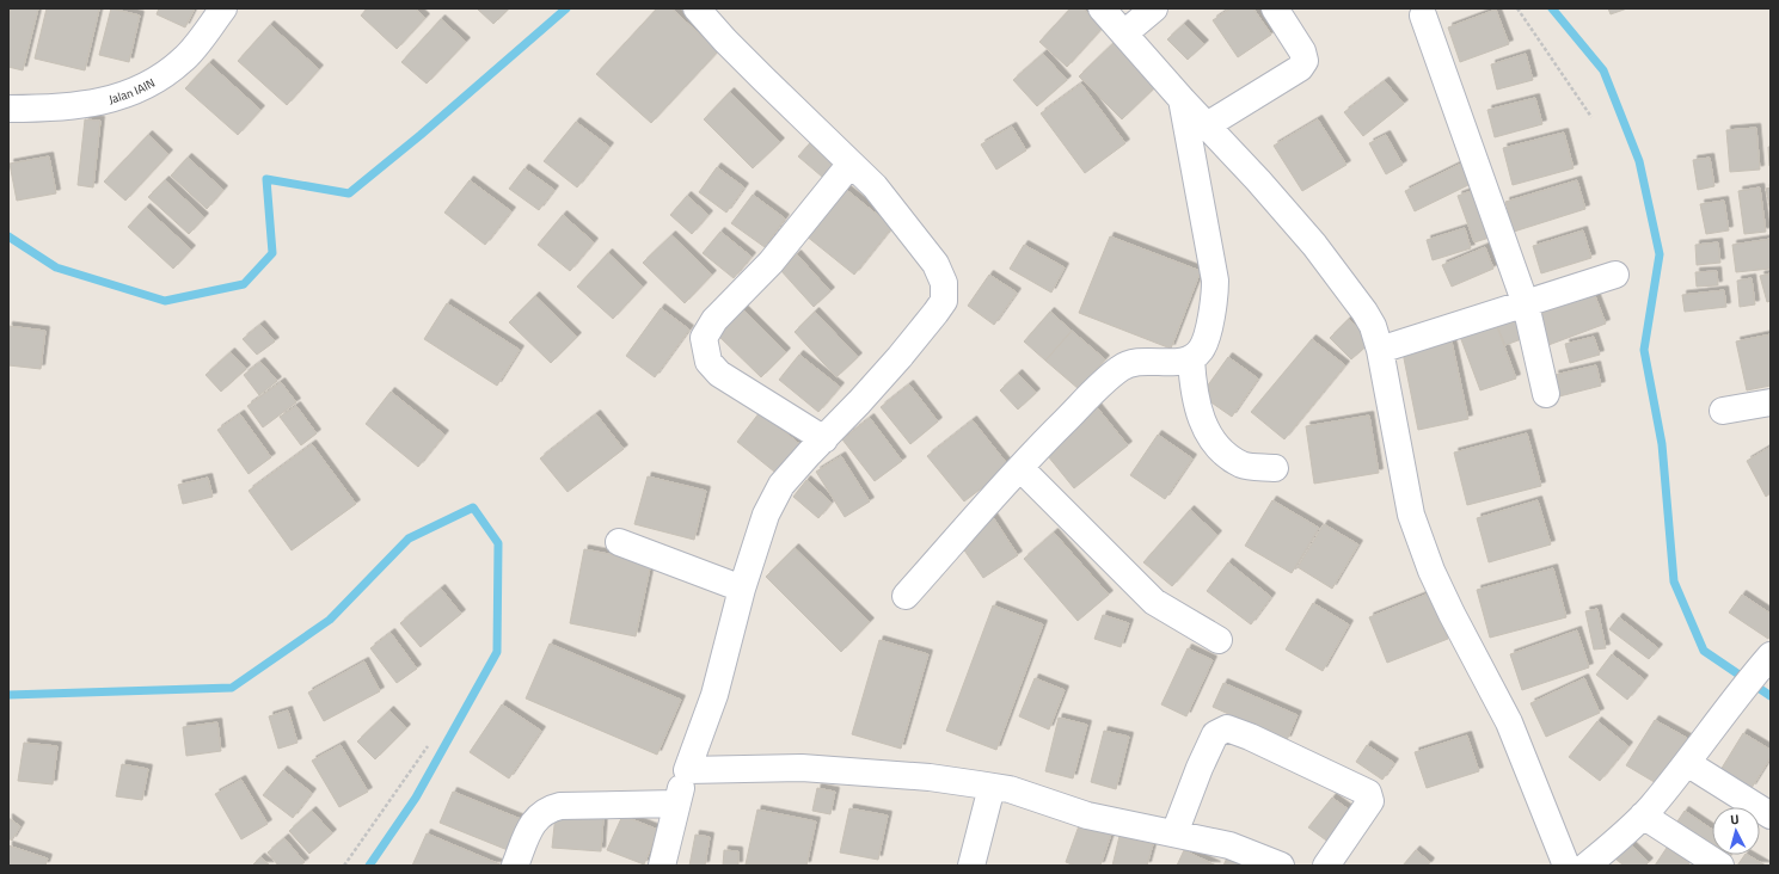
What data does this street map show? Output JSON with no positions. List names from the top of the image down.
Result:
{
  "streets": {
    "street": ["Jalan IAIN"]
  },
  "north": "top"
}
